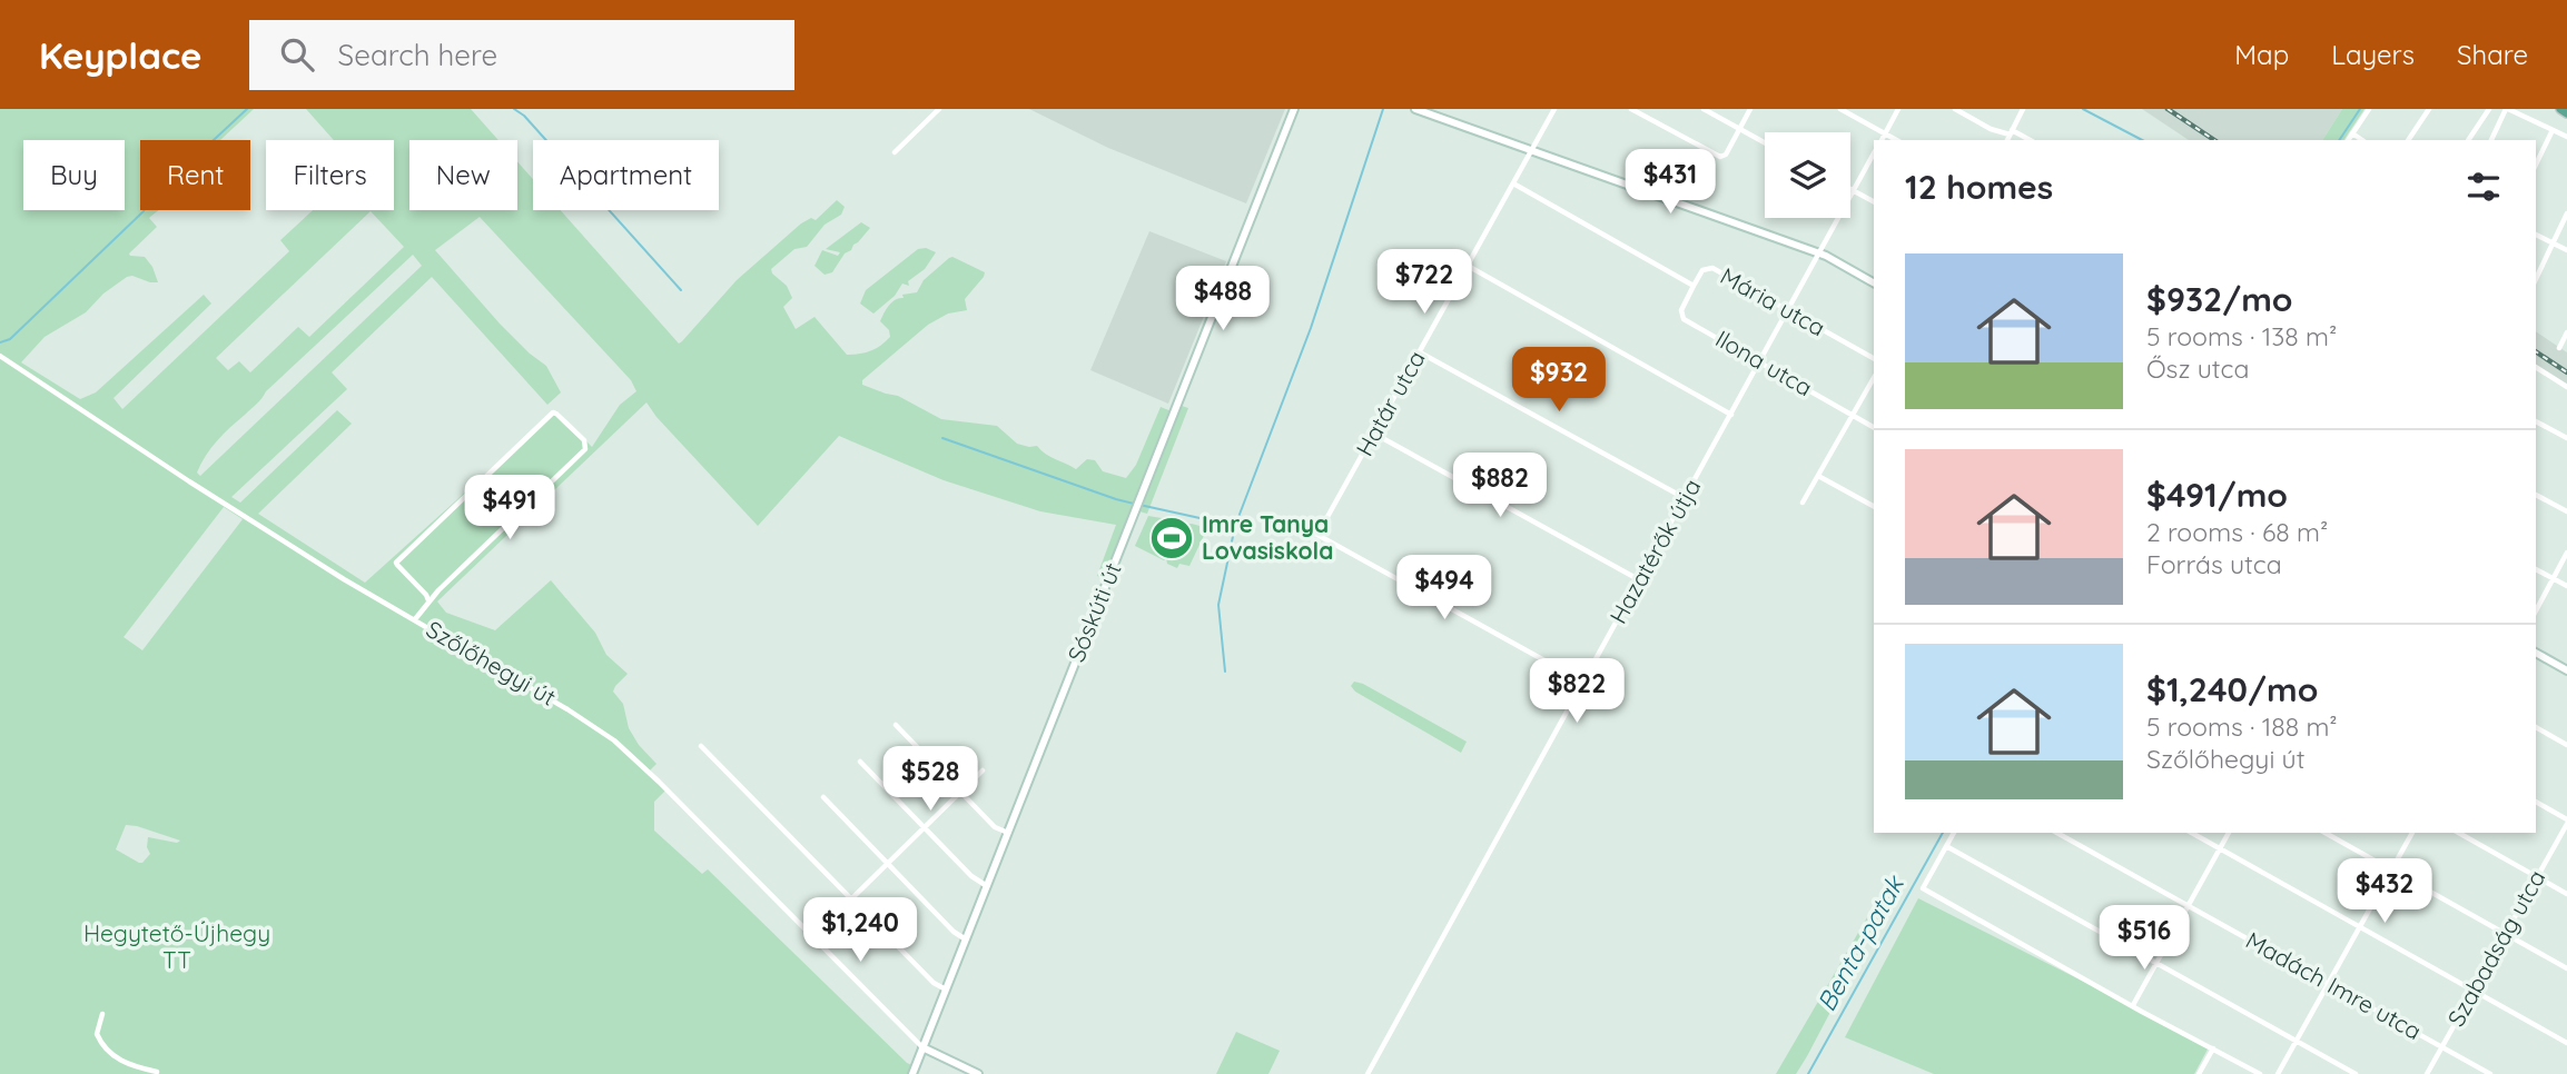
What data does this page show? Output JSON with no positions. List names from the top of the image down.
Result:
{
  "streets": {
    "main road": ["Sóskúti út"],
    "street": [
      "Mária utca",
      "Ilona utca",
      "Határ utca",
      "Hazatérők útja",
      "Szőlőhegyi út",
      "Szabadság utca",
      "Madách Imre utca"
    ]
  },
  "crossings": [
    ["Mária utca", "Ilona utca"],
    ["Mária utca", "Határ utca"],
    ["Mária utca", "Hazatérők útja"],
    ["Ilona utca", "Hazatérők útja"],
    ["Határ utca", "Hazatérők útja"],
    ["Sóskúti út", "Szőlőhegyi út"],
    ["Szabadság utca", "Madách Imre utca"]
  ],
  "water": ["Benta-patak"],
  "parks": ["Hegytető-Újhegy TT"],
  "places": {
    "sports": ["Imre Tanya Lovasiskola"]
  },
  "page": {
    "header": "Keyplace",
    "search": "Search here",
    "nav": ["Map", "Layers", "Share"],
    "chip": [
      "Buy",
      "Rent",
      "Filters",
      "New",
      "Apartment"
    ],
    "heading": "12 homes",
    "price": [
      "$431",
      "$722",
      "$488",
      "$932",
      "$882",
      "$491",
      "$494",
      "$822",
      "$528",
      "$432",
      "$1,240",
      "$516"
    ],
    "list": [
      {
        "name": "$932/mo",
        "note": "5 rooms · 138 m² · Ősz utca"
      },
      {
        "name": "$491/mo",
        "note": "2 rooms · 68 m² · Forrás utca"
      },
      {
        "name": "$1,240/mo",
        "note": "5 rooms · 188 m² · Szőlőhegyi út"
      }
    ]
  }
}
